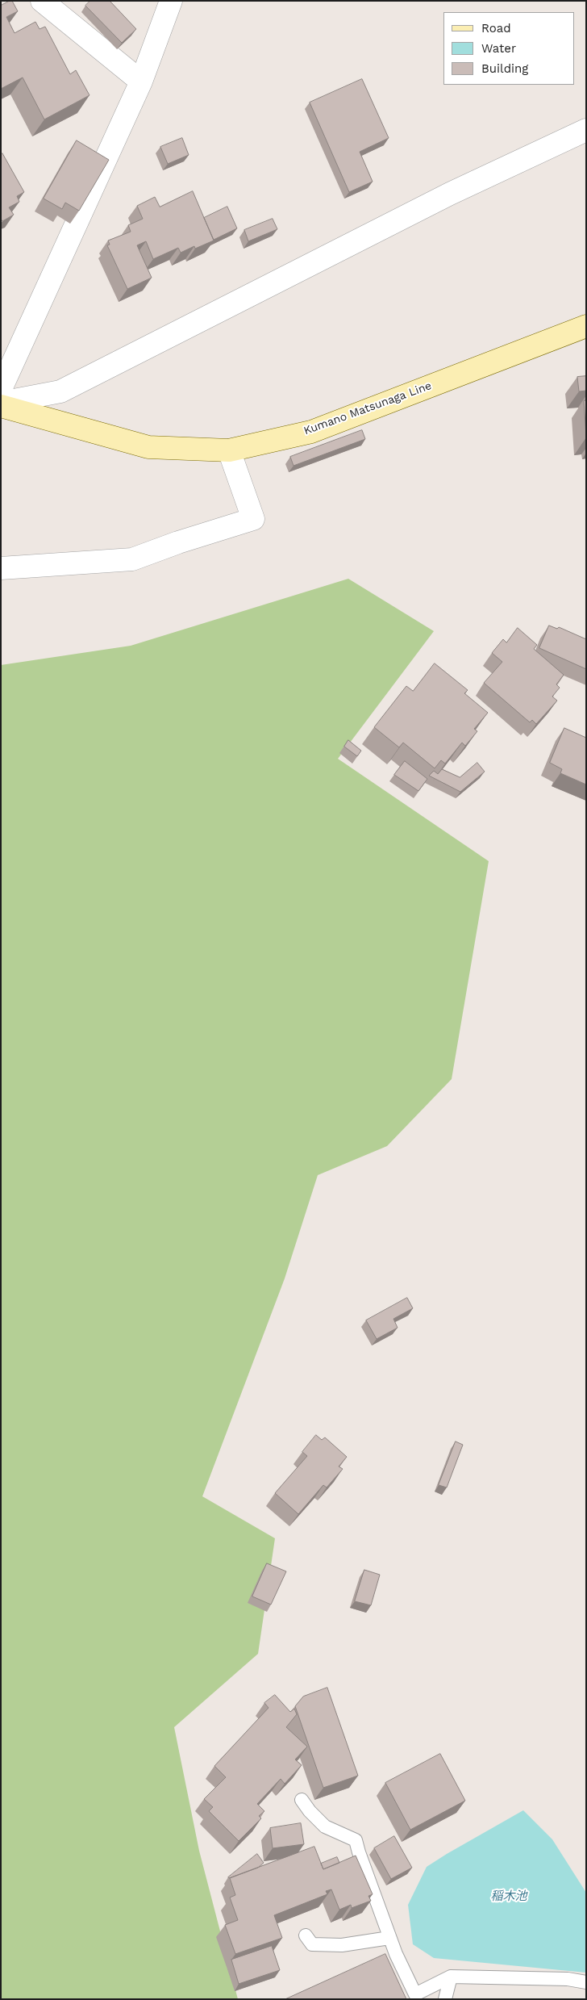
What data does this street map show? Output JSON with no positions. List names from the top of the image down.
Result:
{
  "streets": {
    "main road": ["Kumano Matsunaga Line"]
  },
  "water": ["稲木池"],
  "legend": ["Road", "Water", "Building"]
}
